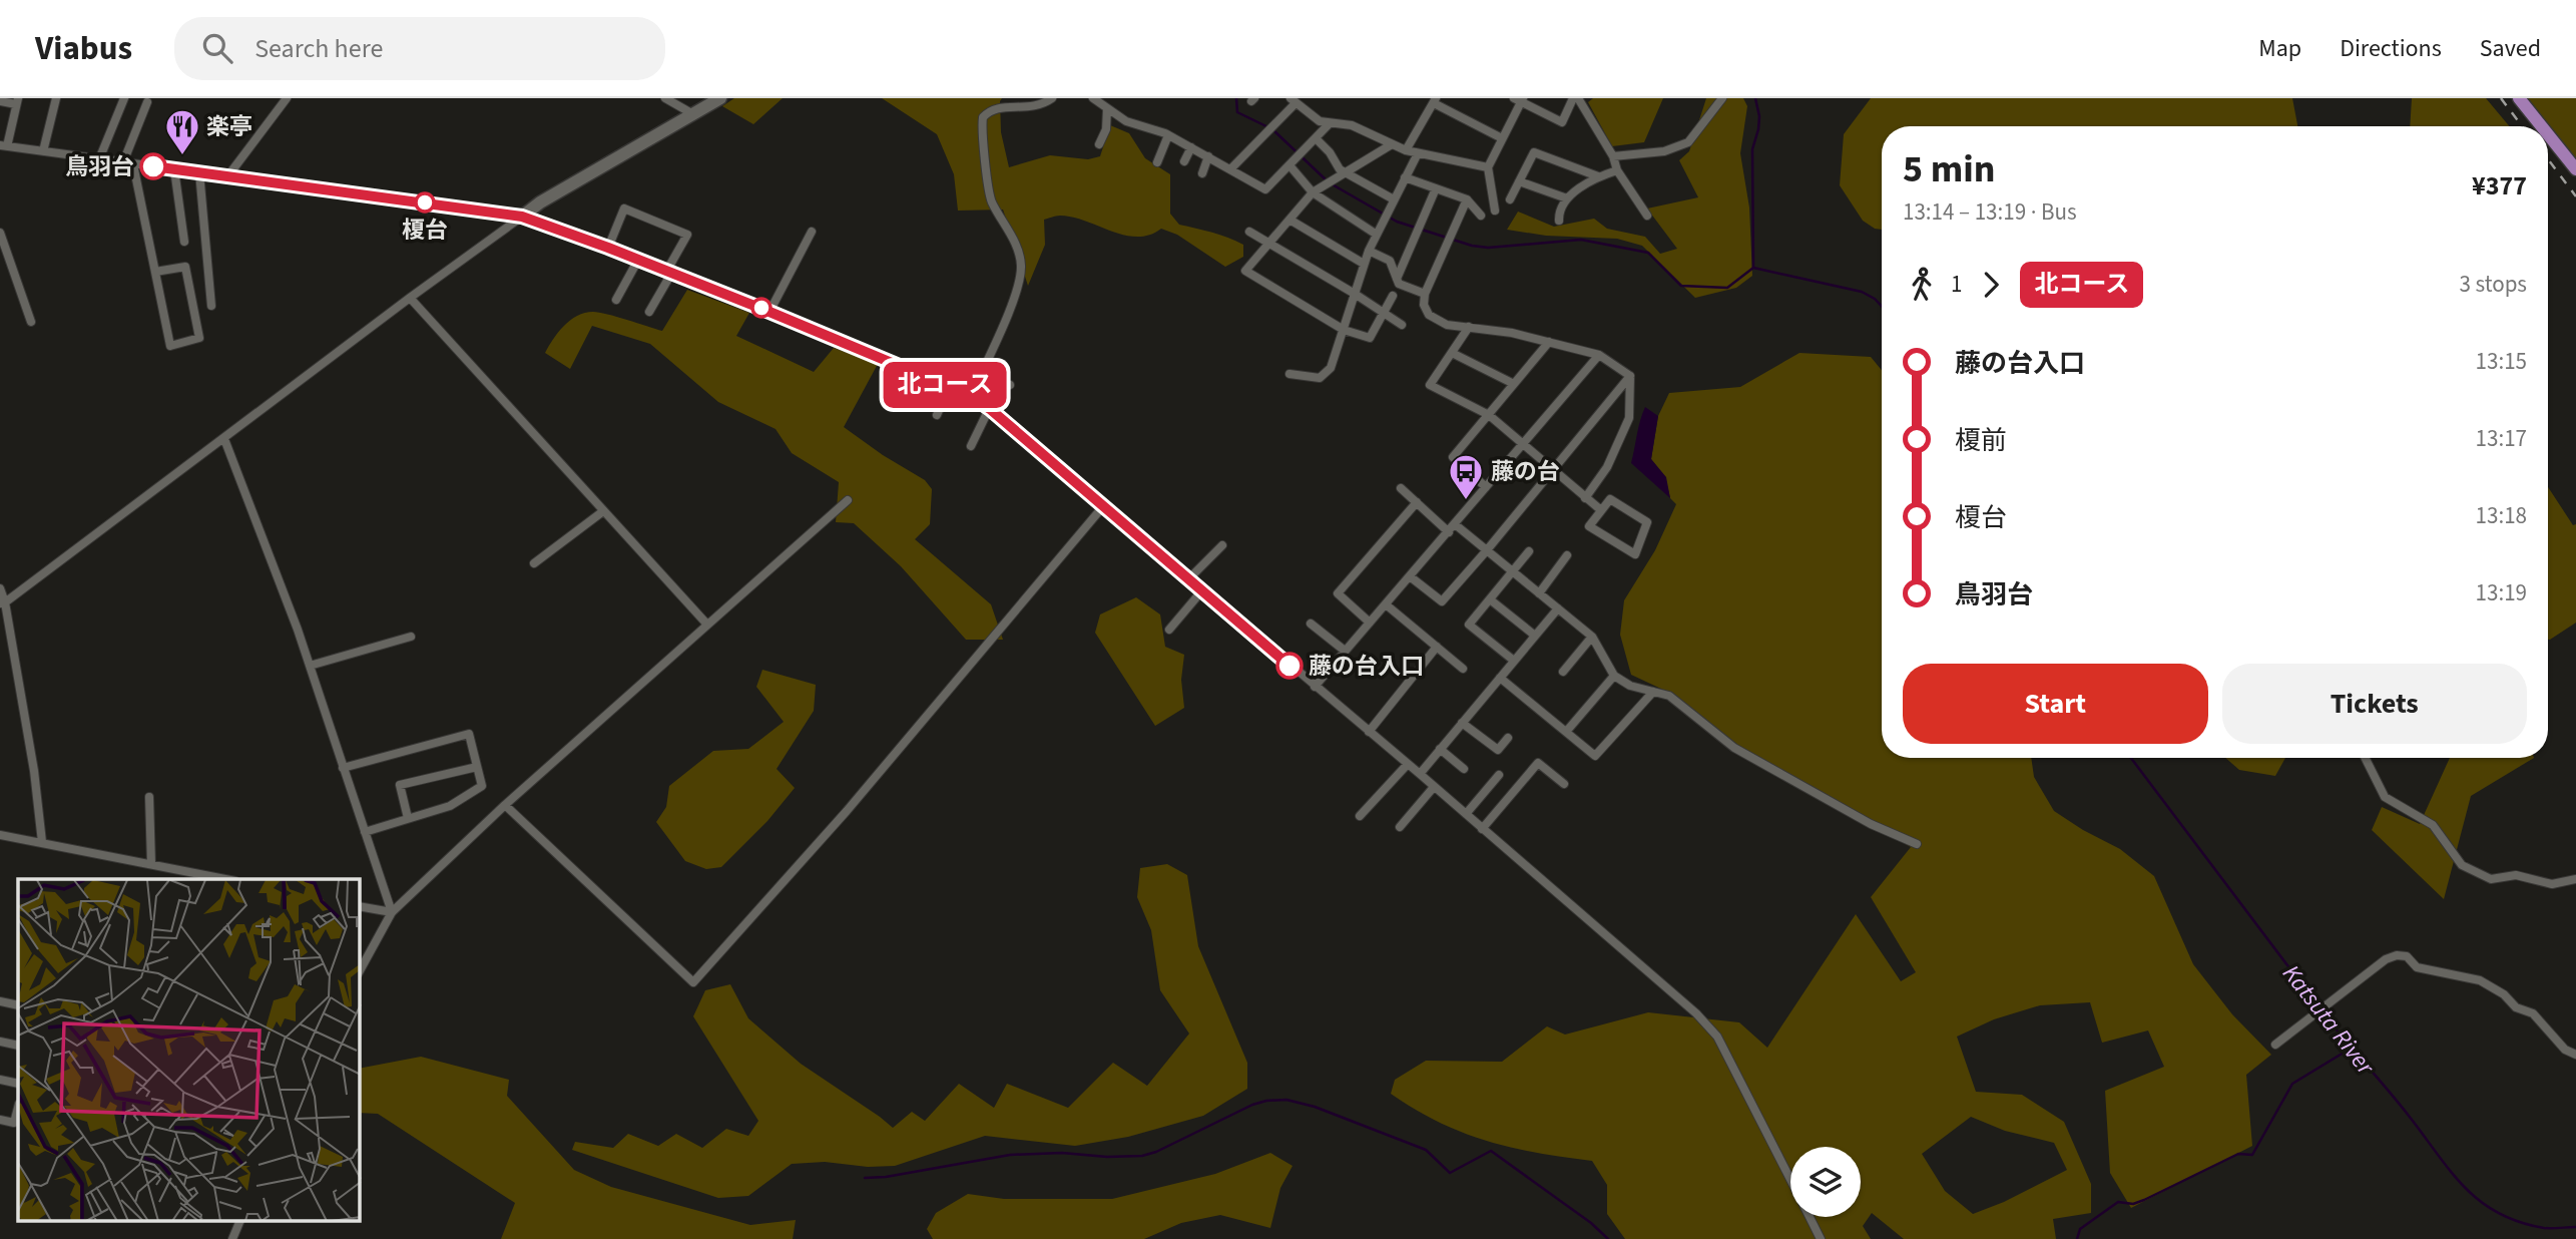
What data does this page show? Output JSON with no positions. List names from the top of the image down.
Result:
{
  "water": ["Katsuta River"],
  "places": {
    "restaurant": ["楽亭"],
    "other": ["鳥羽台", "榎台", "藤の台入口"],
    "bus stop": ["藤の台"]
  },
  "lines": ["bus line 北コース"],
  "page": {
    "header": "Viabus",
    "search": "Search here",
    "nav": ["Map", "Directions", "Saved"],
    "on_map": "北コース",
    "heading": ["5 min", "13:14 – 13:19 · Bus", "¥377"],
    "legs": ["1", "北コース", "3 stops"],
    "list": [
      {
        "name": "藤の台入口",
        "value": "13:15"
      },
      {
        "name": "榎前",
        "value": "13:17"
      },
      {
        "name": "榎台",
        "value": "13:18"
      },
      {
        "name": "鳥羽台",
        "value": "13:19"
      }
    ],
    "buttons": ["Start", "Tickets"]
  }
}
